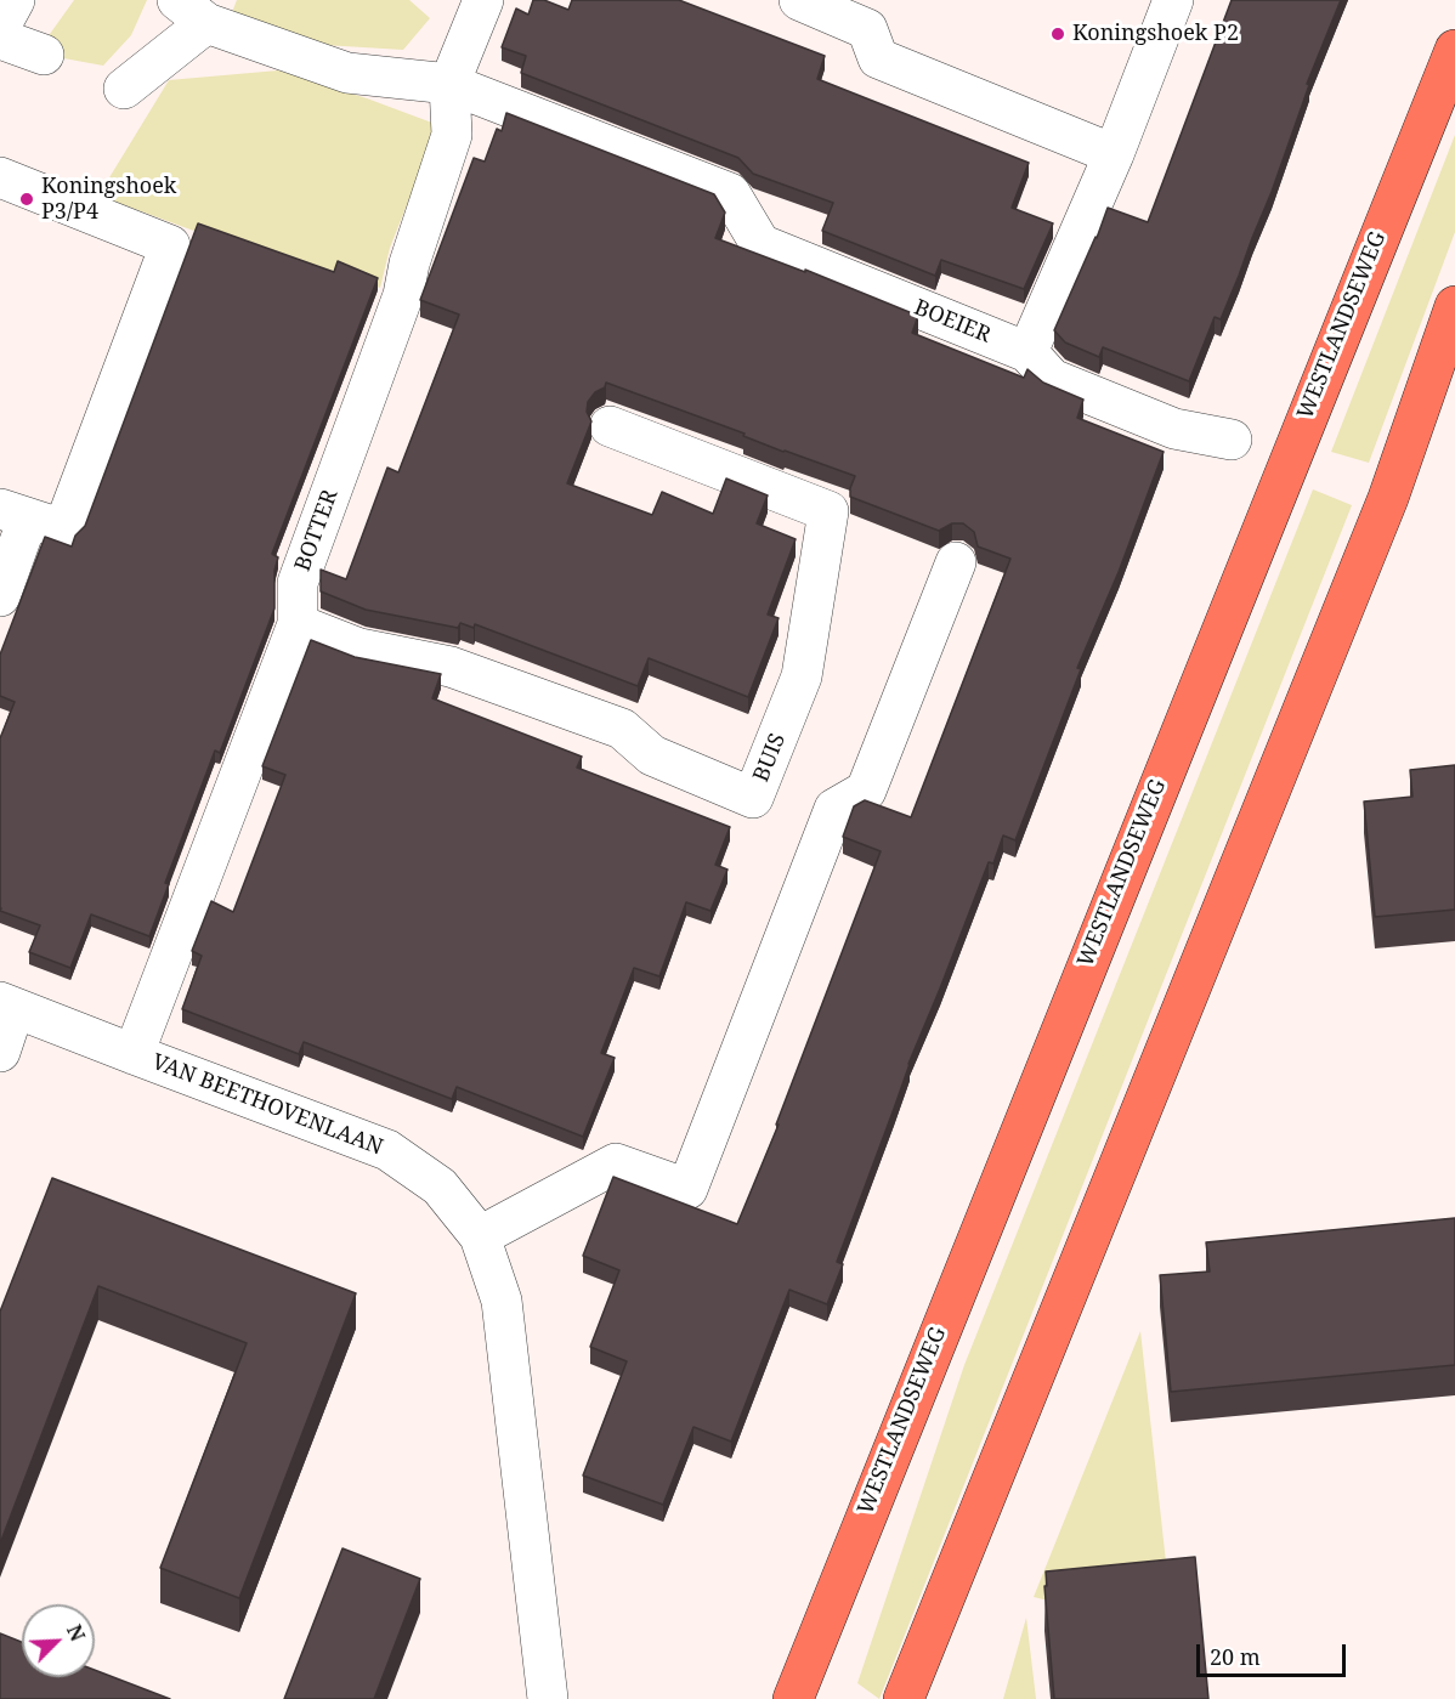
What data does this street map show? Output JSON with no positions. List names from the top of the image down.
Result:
{
  "streets": {
    "main road": ["WESTLANDSEWEG"],
    "street": [
      "BOEIER",
      "BOTTER",
      "BUIS",
      "VAN BEETHOVENLAAN"
    ]
  },
  "crossings": [
    ["BOEIER", "BOTTER"],
    ["BOTTER", "BUIS"],
    ["BOTTER", "VAN BEETHOVENLAAN"]
  ],
  "places": ["Koningshoek P2", "Koningshoek P3/P4"],
  "scale_bar": "20 m",
  "north": "top right"
}
